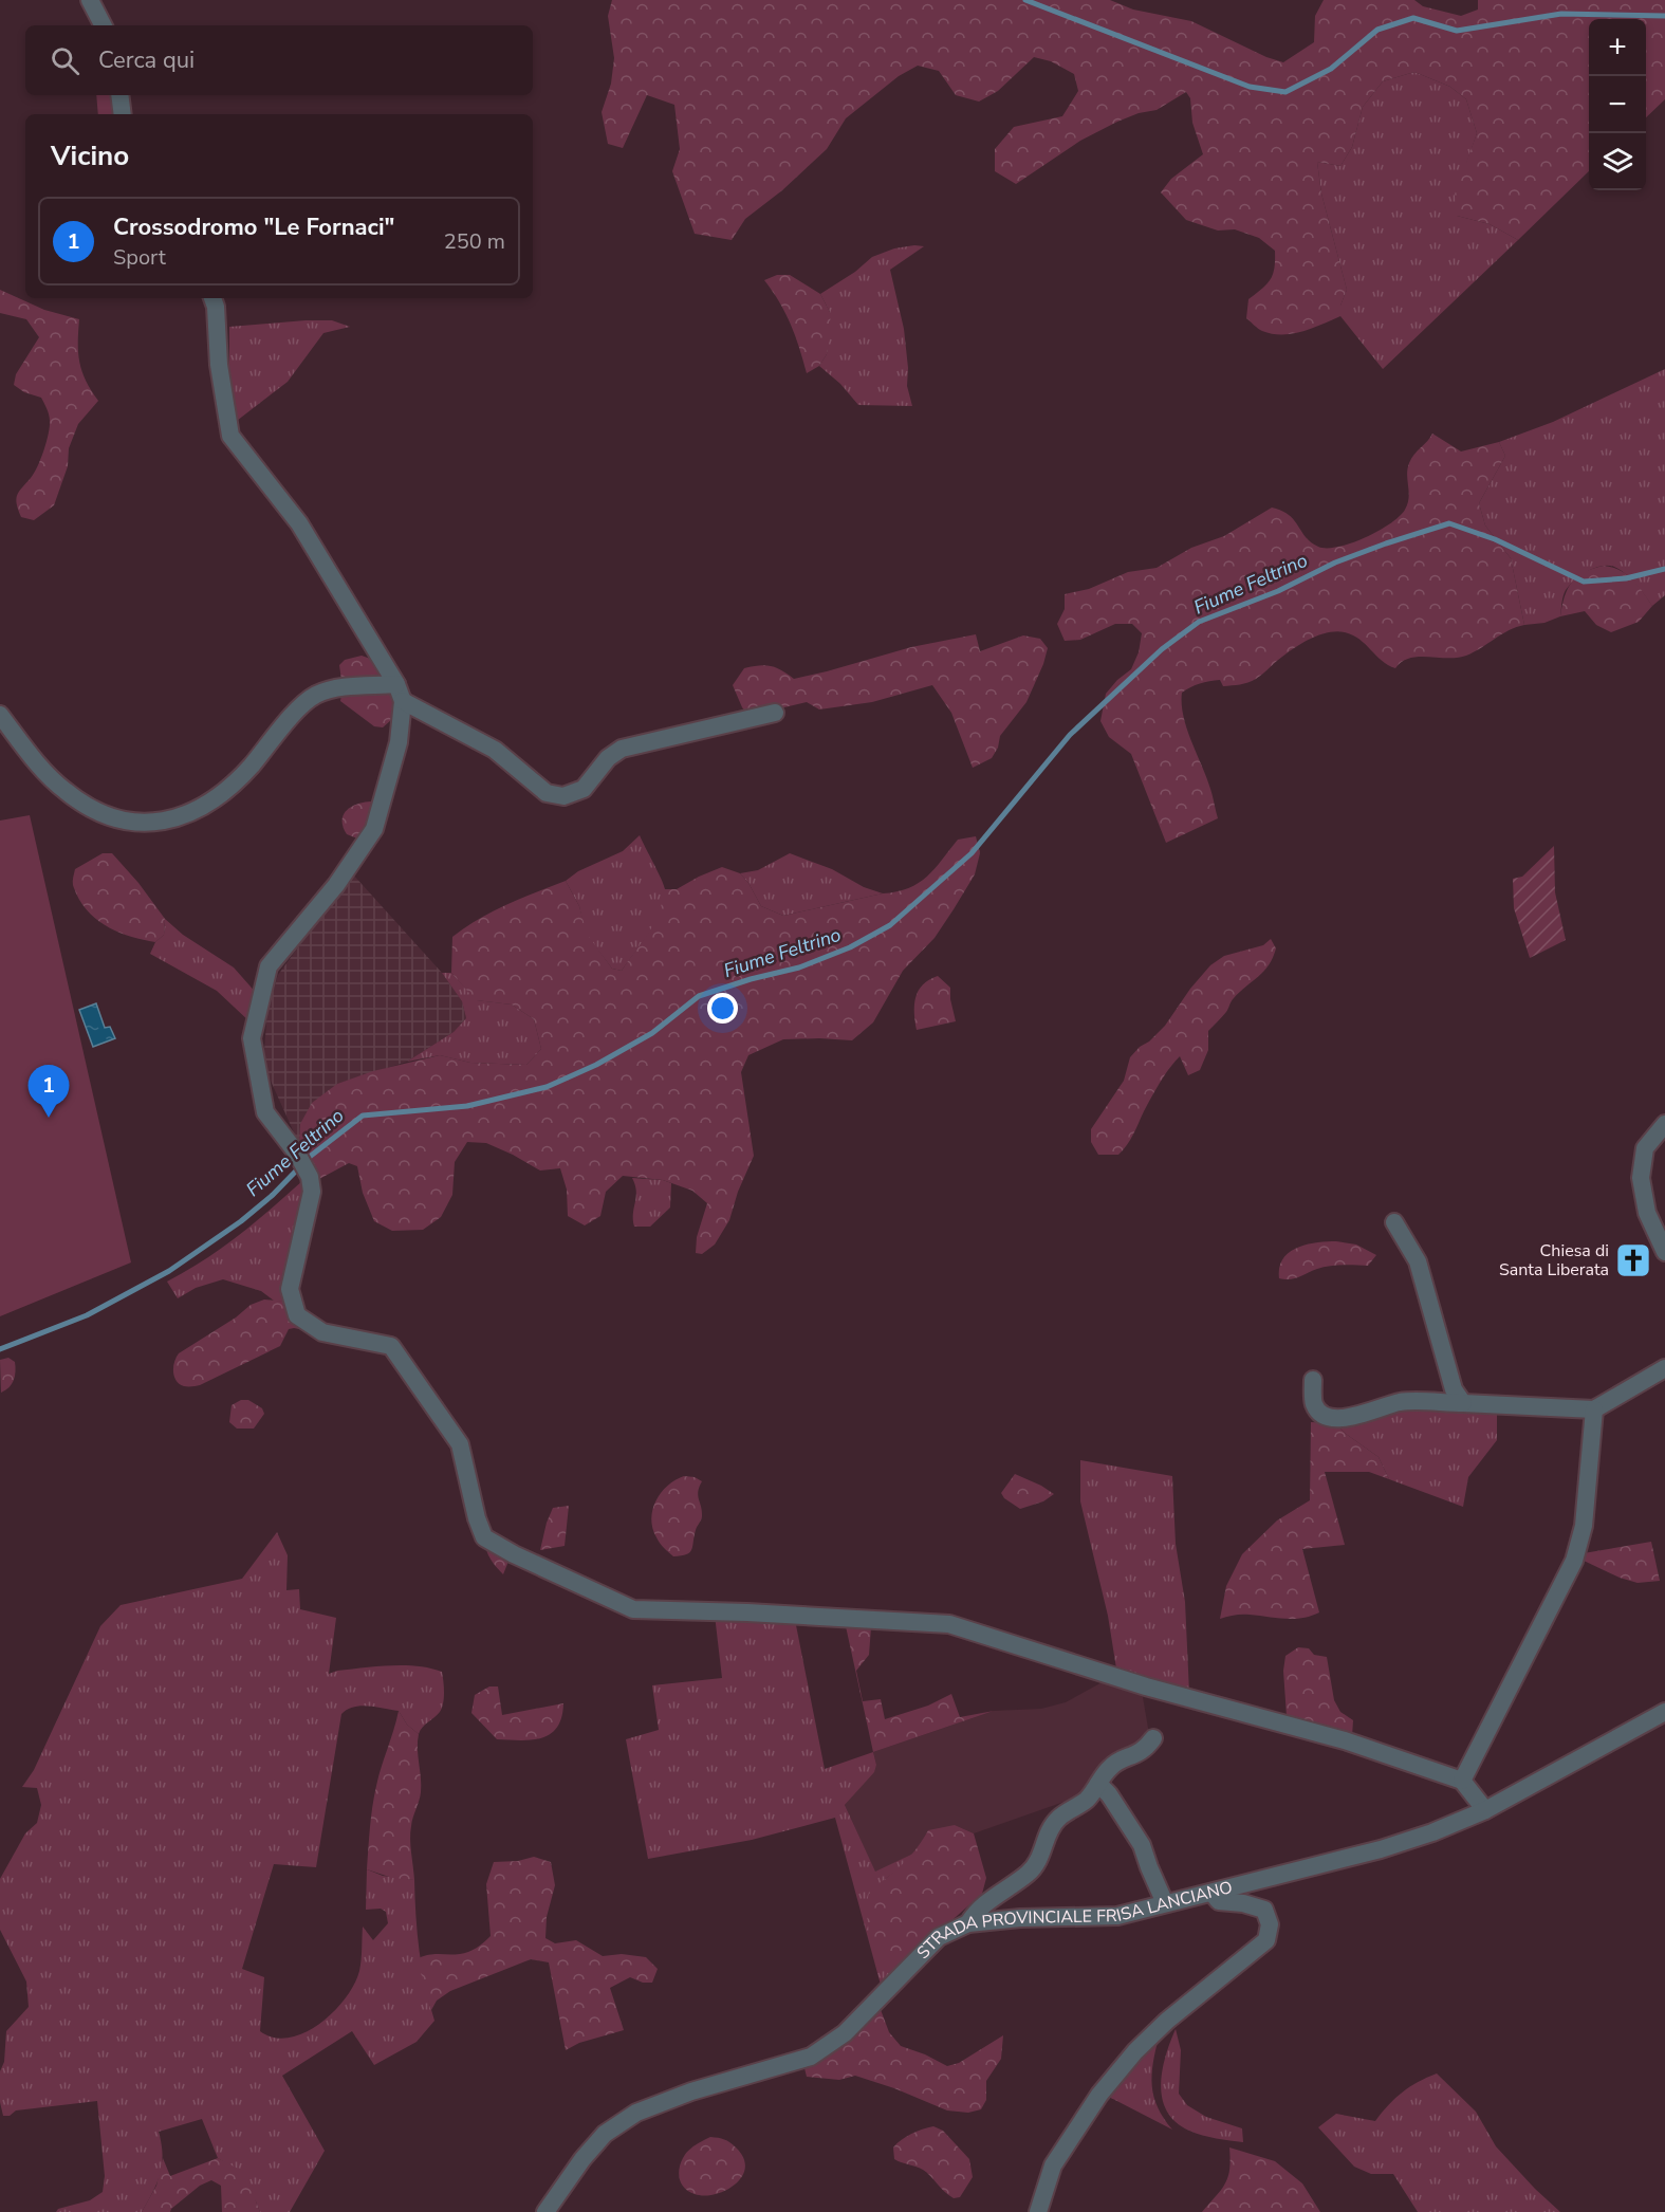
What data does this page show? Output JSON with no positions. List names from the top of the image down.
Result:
{
  "streets": {
    "street": ["STRADA PROVINCIALE FRISA LANCIANO"]
  },
  "water": ["Fiume Feltrino"],
  "places": {
    "church": ["Chiesa di Santa Liberata"]
  },
  "page": {
    "map_buttons": ["+", "−"],
    "search": "Cerca qui",
    "heading": "Vicino",
    "list": [
      {
        "mark": "1",
        "name": "Crossodromo \"Le Fornaci\"",
        "note": "Sport",
        "value": "250 m"
      }
    ],
    "pins": "1"
  }
}
